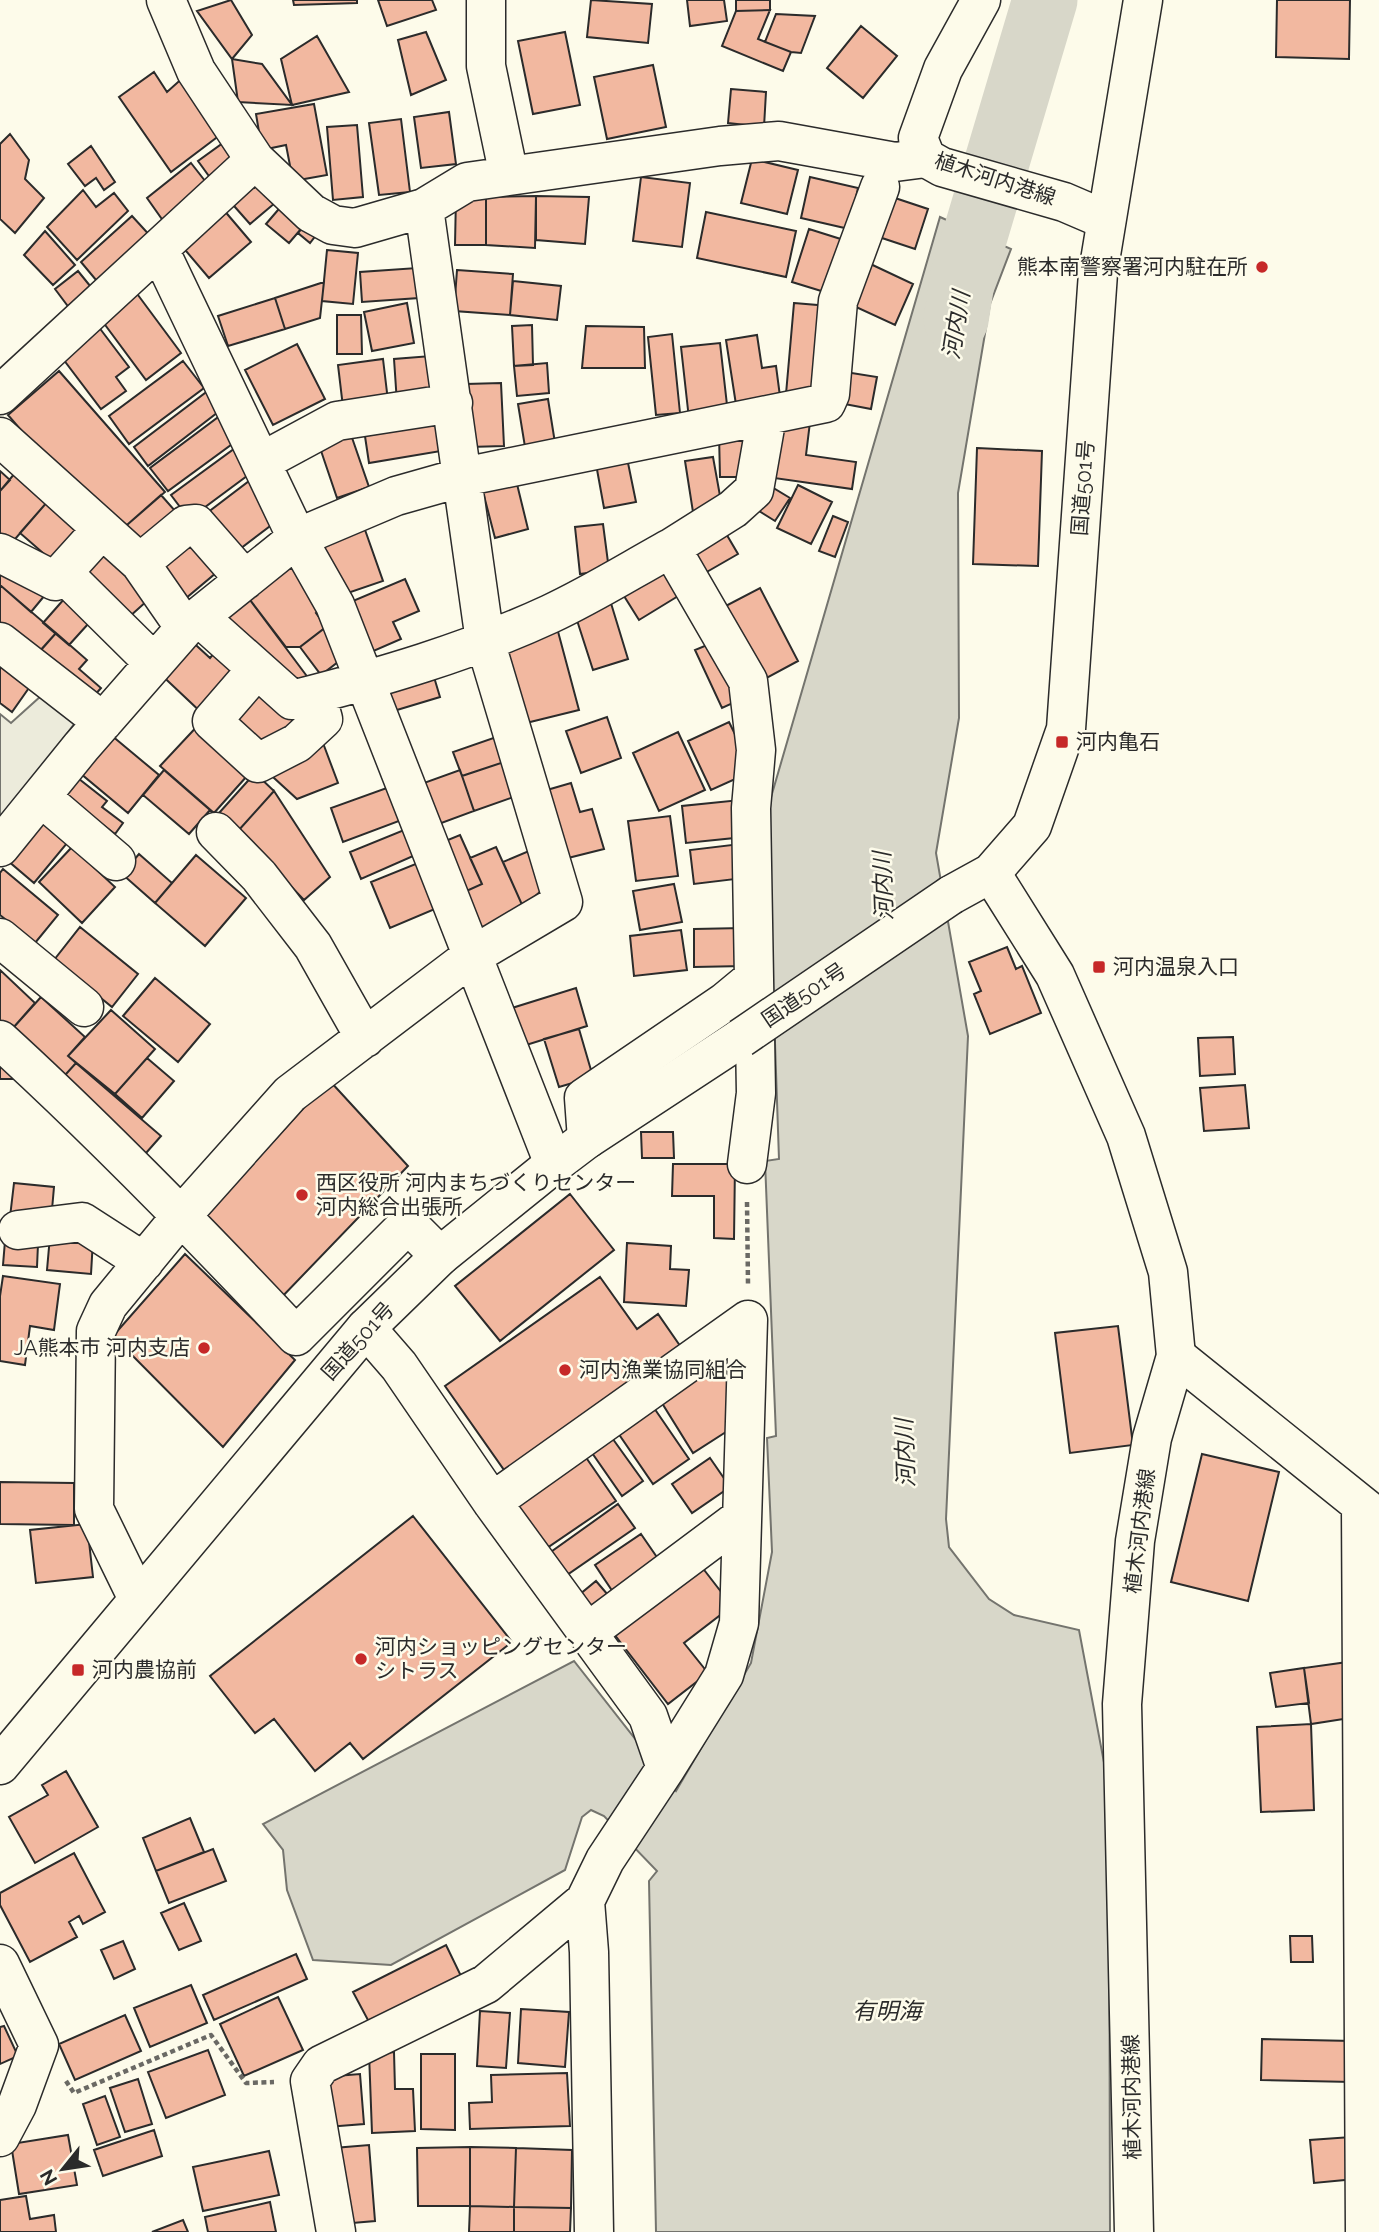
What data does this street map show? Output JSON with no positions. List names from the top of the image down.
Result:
{
  "streets": {
    "main road": ["植木河内港線", "国道501号"]
  },
  "crossings": [
    ["植木河内港線", "国道501号"]
  ],
  "water": ["河内川", "有明海"],
  "places": {
    "other": [
      "熊本南警察署河内駐在所",
      "西区役所 河内まちづくりセンター 河内総合出張所",
      "JA熊本市 河内支店",
      "河内漁業協同組合",
      "河内ショッピングセンター シトラス"
    ],
    "transit": ["河内亀石", "河内温泉入口", "河内農協前"]
  },
  "north": "bottom left"
}
